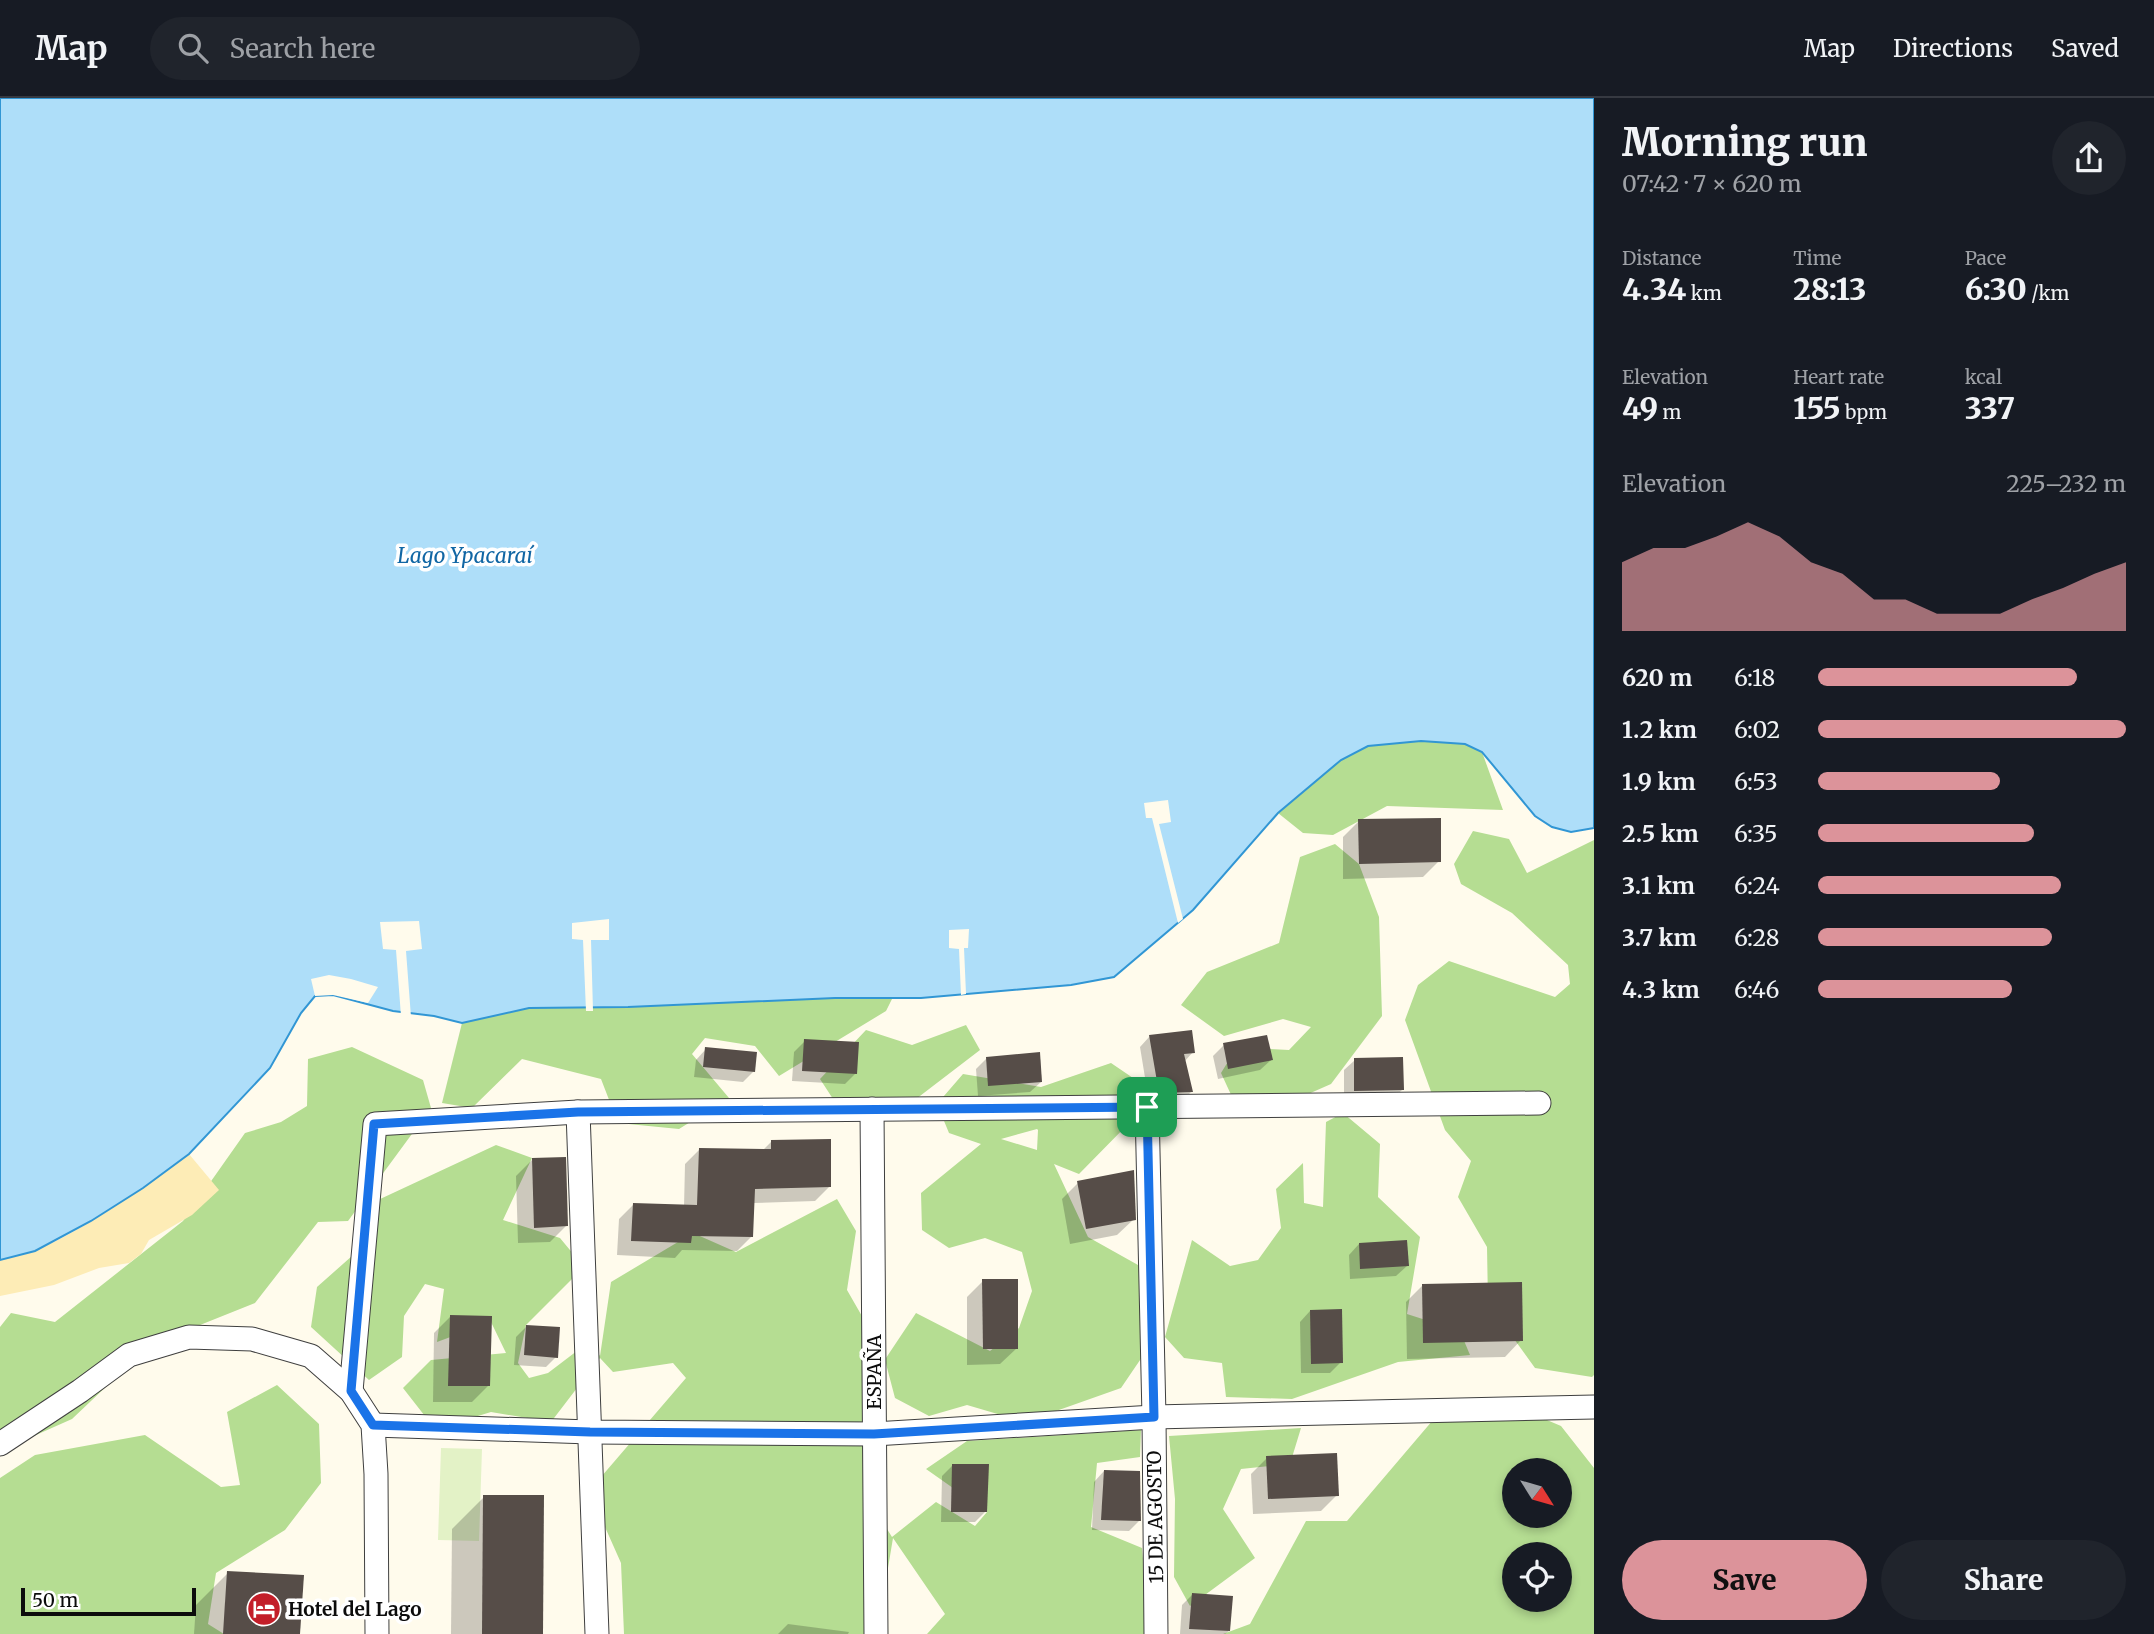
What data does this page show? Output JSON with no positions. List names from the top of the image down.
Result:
{
  "streets": {
    "street": ["ESPAÑA", "15 DE AGOSTO"]
  },
  "water": ["Lago Ypacaraí"],
  "places": {
    "hotel": ["Hotel del Lago"]
  },
  "scale_bar": "50 m",
  "north": "bottom right",
  "page": {
    "header": "Map",
    "search": "Search here",
    "nav": ["Map", "Directions", "Saved"],
    "heading": ["Morning run", "07:42 · 7 × 620 m"],
    "stats": [
      ["Distance", "4.34 km"],
      ["Time", "28:13"],
      ["Pace", "6:30 /km"],
      ["Elevation", "49 m"],
      ["Heart rate", "155 bpm"],
      ["kcal", "337"]
    ],
    "chart": ["Elevation", "225–232 m"],
    "list": [
      {
        "name": "620 m",
        "note": "6:18"
      },
      {
        "name": "1.2 km",
        "note": "6:02"
      },
      {
        "name": "1.9 km",
        "note": "6:53"
      },
      {
        "name": "2.5 km",
        "note": "6:35"
      },
      {
        "name": "3.1 km",
        "note": "6:24"
      },
      {
        "name": "3.7 km",
        "note": "6:28"
      },
      {
        "name": "4.3 km",
        "note": "6:46"
      }
    ],
    "buttons": ["Save", "Share"],
    "scale": "50 m"
  }
}
